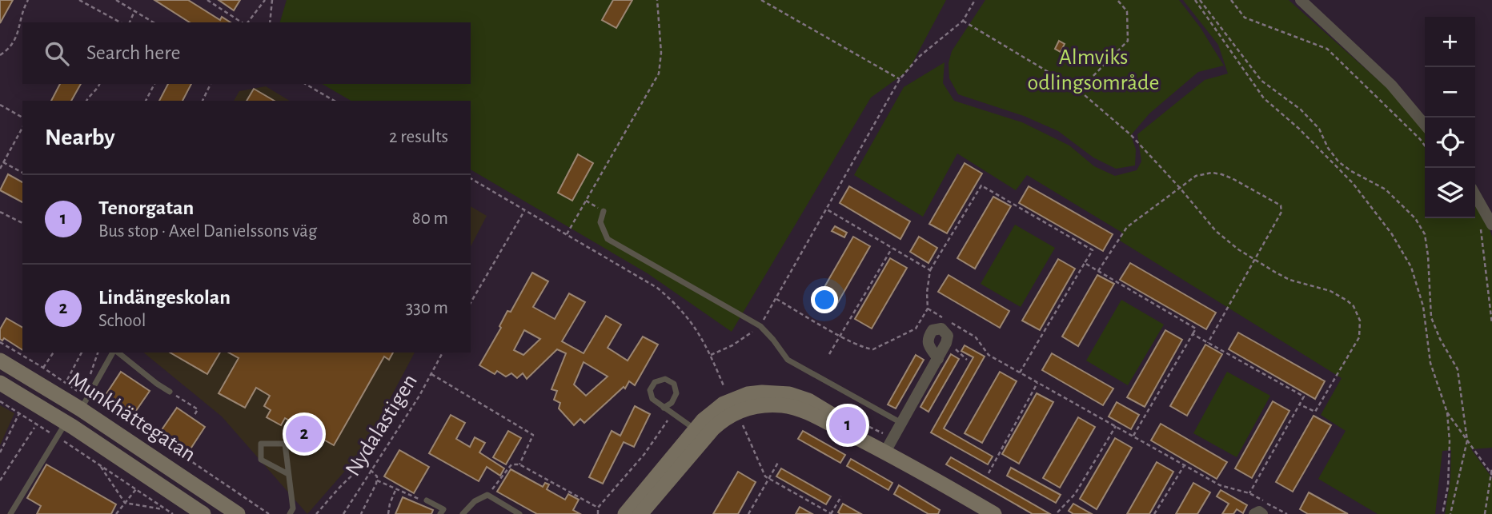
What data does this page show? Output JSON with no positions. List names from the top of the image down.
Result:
{
  "streets": {
    "street": ["Munkhättegatan"],
    "path": ["Nydalastigen"]
  },
  "parks": ["Almviks odlingsområde"],
  "page": {
    "map_buttons": ["+", "−"],
    "search": "Search here",
    "heading": ["Nearby", "2 results"],
    "list": [
      {
        "mark": "1",
        "name": "Tenorgatan",
        "note": "Bus stop · Axel Danielssons väg",
        "value": "80 m"
      },
      {
        "mark": "2",
        "name": "Lindängeskolan",
        "note": "School",
        "value": "330 m"
      }
    ],
    "pins": ["1", "2"]
  }
}
